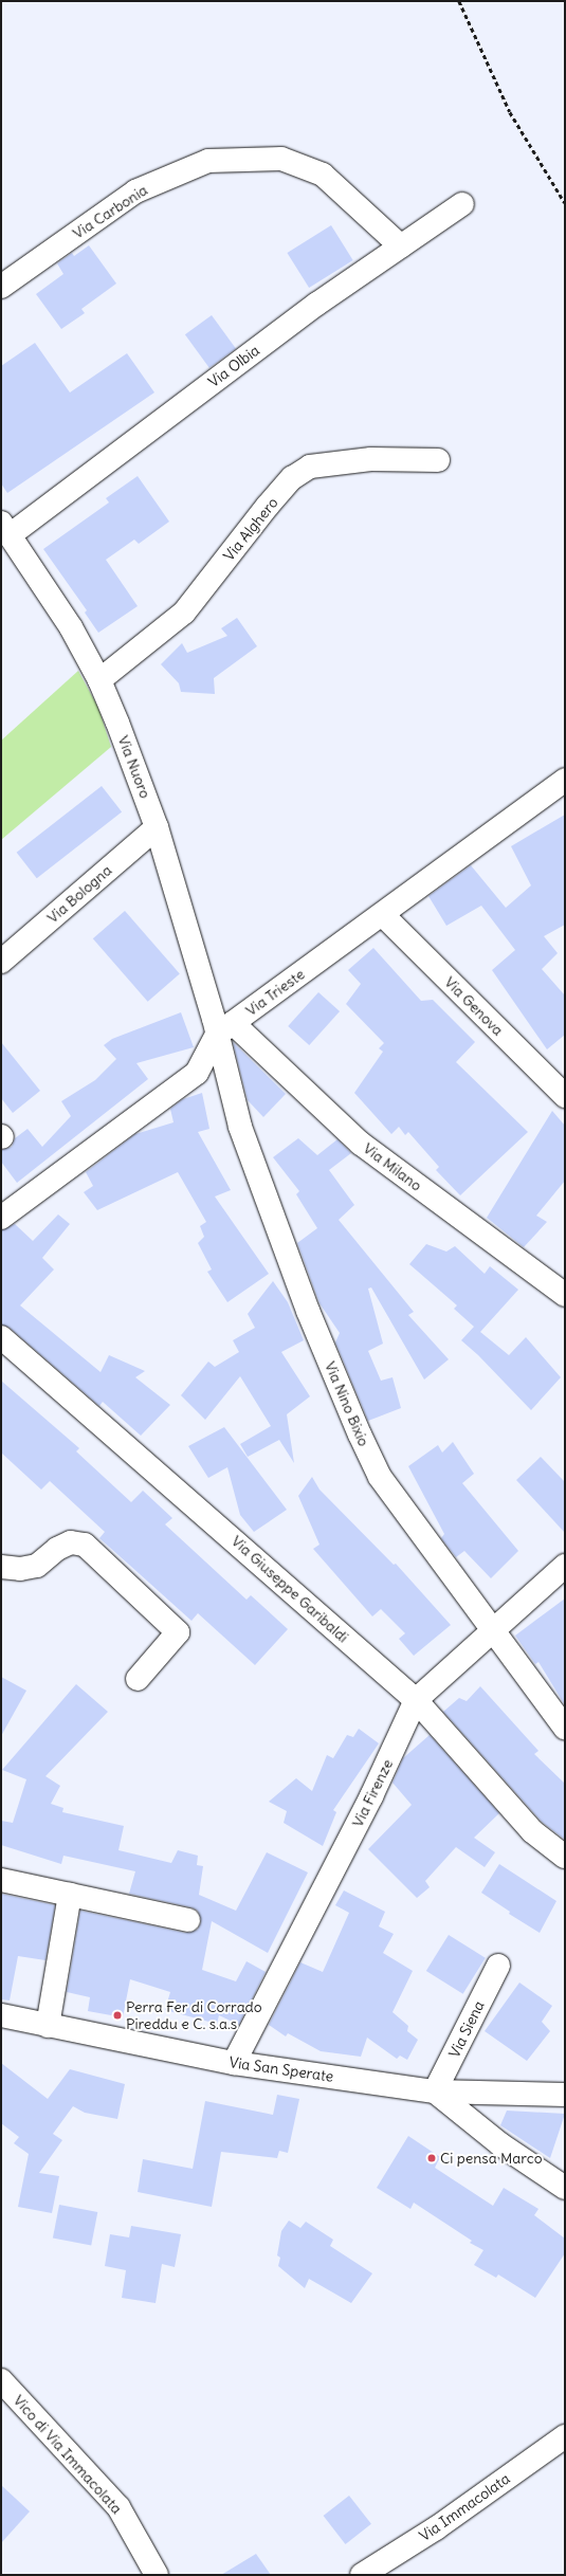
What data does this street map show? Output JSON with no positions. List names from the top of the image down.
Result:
{
  "streets": {
    "street": [
      "Via Carbonia",
      "Via Olbia",
      "Via Alghero",
      "Via Nuoro",
      "Via Bologna",
      "Via Trieste",
      "Via Genova",
      "Via Milano",
      "Via Nino Bixio",
      "Via Giuseppe Garibaldi",
      "Via Firenze",
      "Via Siena",
      "Via San Sperate",
      "Vico di Via Immacolata",
      "Via Immacolata"
    ]
  },
  "crossings": [
    ["Via Carbonia", "Via Olbia"],
    ["Via Olbia", "Via Nuoro"],
    ["Via Alghero", "Via Nuoro"],
    ["Via Nuoro", "Via Bologna"],
    ["Via Nuoro", "Via Trieste"],
    ["Via Nuoro", "Via Milano"],
    ["Via Nuoro", "Via Nino Bixio"],
    ["Via Trieste", "Via Genova"],
    ["Via Trieste", "Via Milano"],
    ["Via Trieste", "Via Nino Bixio"],
    ["Via Milano", "Via Nino Bixio"],
    ["Via Nino Bixio", "Via Firenze"],
    ["Via Giuseppe Garibaldi", "Via Firenze"],
    ["Via Firenze", "Via San Sperate"],
    ["Via Siena", "Via San Sperate"]
  ],
  "places": ["Perra Fer di Corrado Pireddu e C. s.a.s", "Ci pensa Marco"]
}
